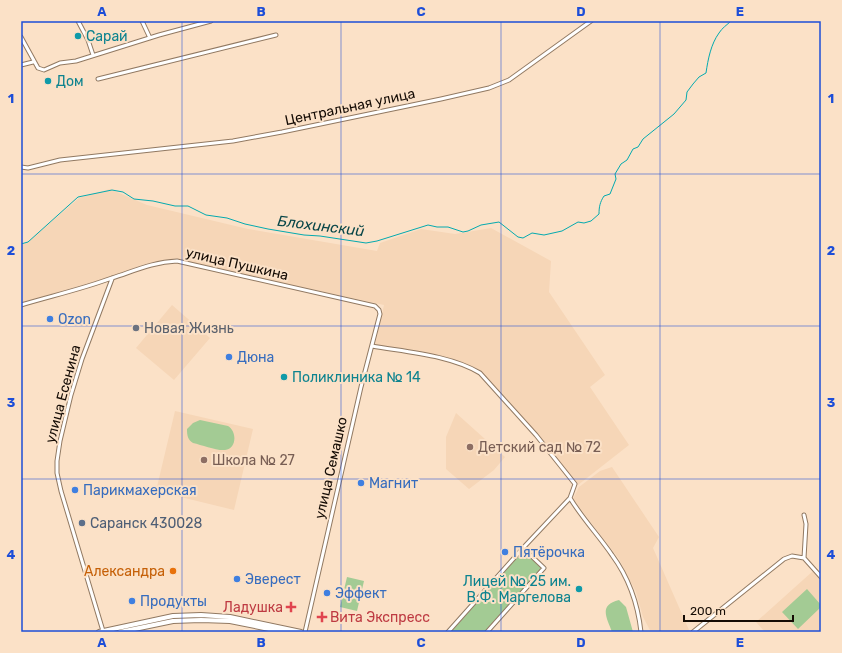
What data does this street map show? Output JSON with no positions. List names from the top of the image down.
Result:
{
  "streets": {
    "street": [
      "Центральная улица",
      "улица Пушкина",
      "улица Есенина",
      "улица Семашко"
    ]
  },
  "crossings": [
    ["улица Пушкина", "улица Есенина"],
    ["улица Пушкина", "улица Семашко"]
  ],
  "water": ["Блохинский"],
  "places": {
    "other": [
      "Сарай",
      "Дом",
      "Ozon",
      "Новая Жизнь",
      "Дюна",
      "Поликлиника № 14",
      "Детский сад № 72",
      "Школа № 27",
      "Магнит",
      "Парикмахерская",
      "Саранск 430028",
      "Пятёрочка",
      "Александра",
      "Эверест",
      "Лицей № 25 им. В.Ф. Маргелова",
      "Эффект",
      "Продукты"
    ],
    "health": ["Ладушка", "Вита Экспресс"]
  },
  "scale_bar": "200 m",
  "grid": {
    "columns": [
      "A",
      "B",
      "C",
      "D",
      "E"
    ],
    "rows": [
      "1",
      "2",
      "3",
      "4"
    ]
  }
}
